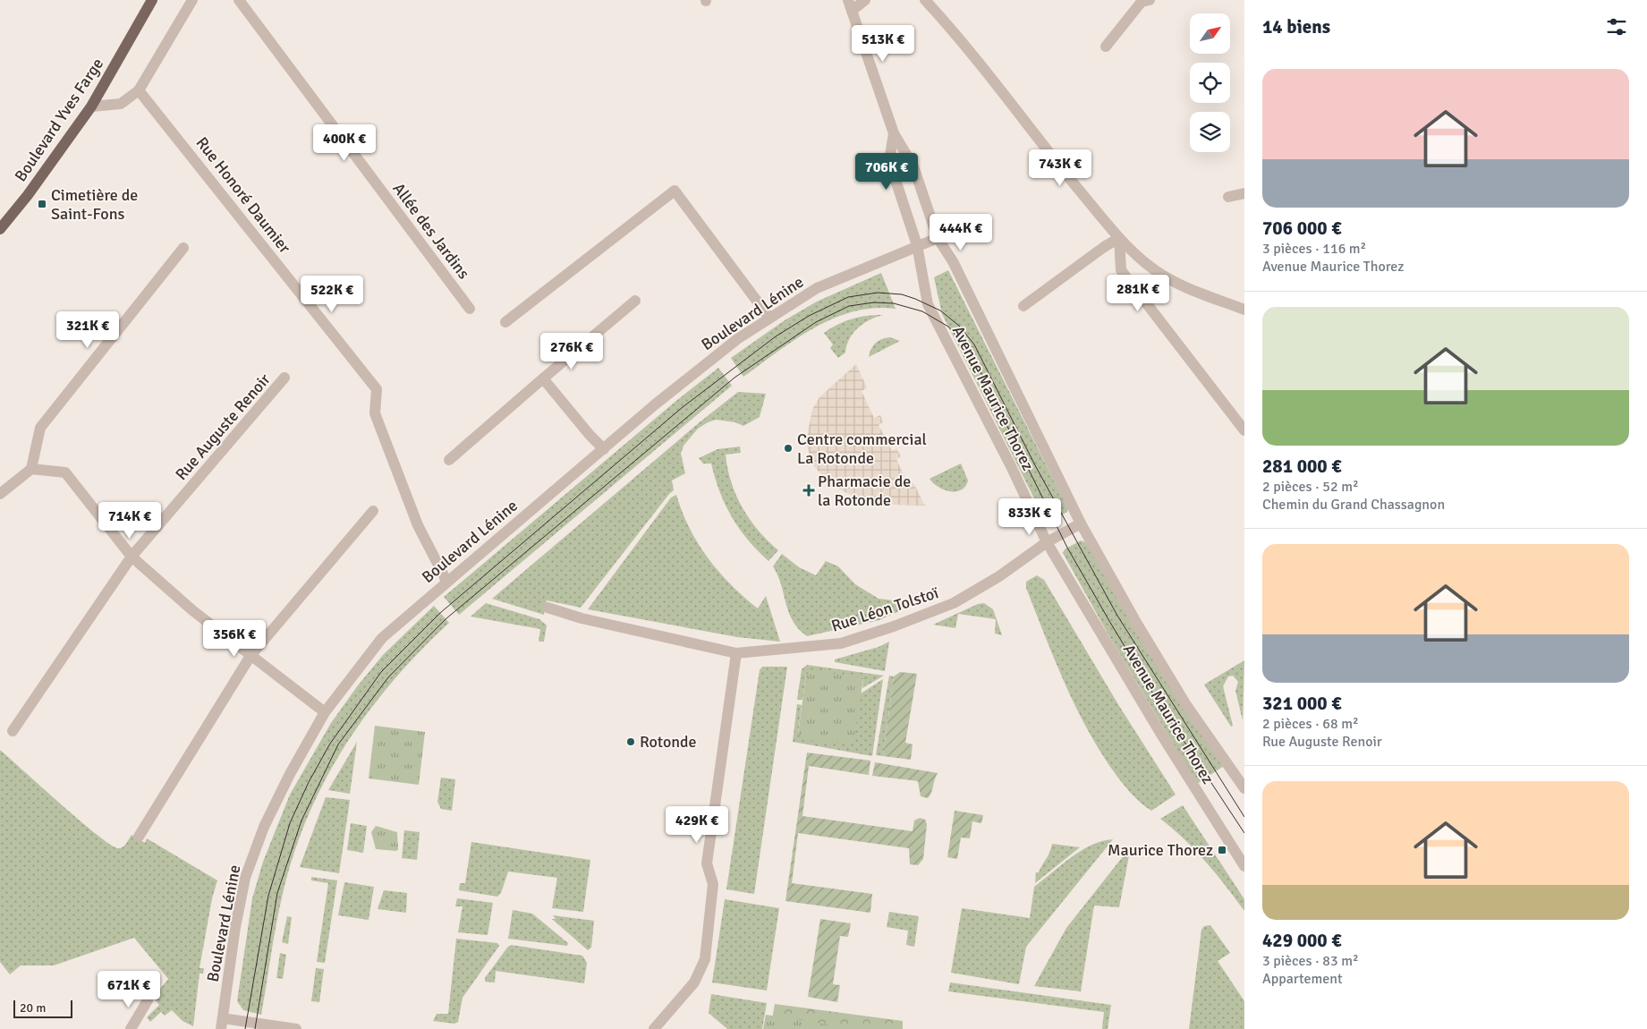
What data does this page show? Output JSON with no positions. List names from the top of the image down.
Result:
{
  "streets": {
    "main road": ["Boulevard Yves Farge"],
    "street": [
      "Rue Honoré Daumier",
      "Allée des Jardins",
      "Boulevard Lénine",
      "Avenue Maurice Thorez",
      "Rue Auguste Renoir",
      "Rue Léon Tolstoï"
    ]
  },
  "crossings": [
    ["Rue Honoré Daumier", "Boulevard Lénine"],
    ["Boulevard Lénine", "Avenue Maurice Thorez"],
    ["Avenue Maurice Thorez", "Rue Léon Tolstoï"]
  ],
  "places": {
    "transit": ["Cimetière de Saint-Fons", "Maurice Thorez"],
    "other": ["Centre commercial La Rotonde", "Rotonde"],
    "health": ["Pharmacie de la Rotonde"]
  },
  "scale_bar": "20 m",
  "north": "top right",
  "page": {
    "heading": "14 biens",
    "price": [
      "513K €",
      "400K €",
      "743K €",
      "706K €",
      "444K €",
      "281K €",
      "522K €",
      "321K €",
      "276K €",
      "833K €",
      "714K €",
      "356K €",
      "429K €",
      "671K €"
    ],
    "list": [
      {
        "name": "706 000 €",
        "note": "3 pièces · 116 m² · Avenue Maurice Thorez"
      },
      {
        "name": "281 000 €",
        "note": "2 pièces · 52 m² · Chemin du Grand Chassagnon"
      },
      {
        "name": "321 000 €",
        "note": "2 pièces · 68 m² · Rue Auguste Renoir"
      },
      {
        "name": "429 000 €",
        "note": "3 pièces · 83 m² · Appartement"
      }
    ],
    "scale": "20 m"
  }
}
